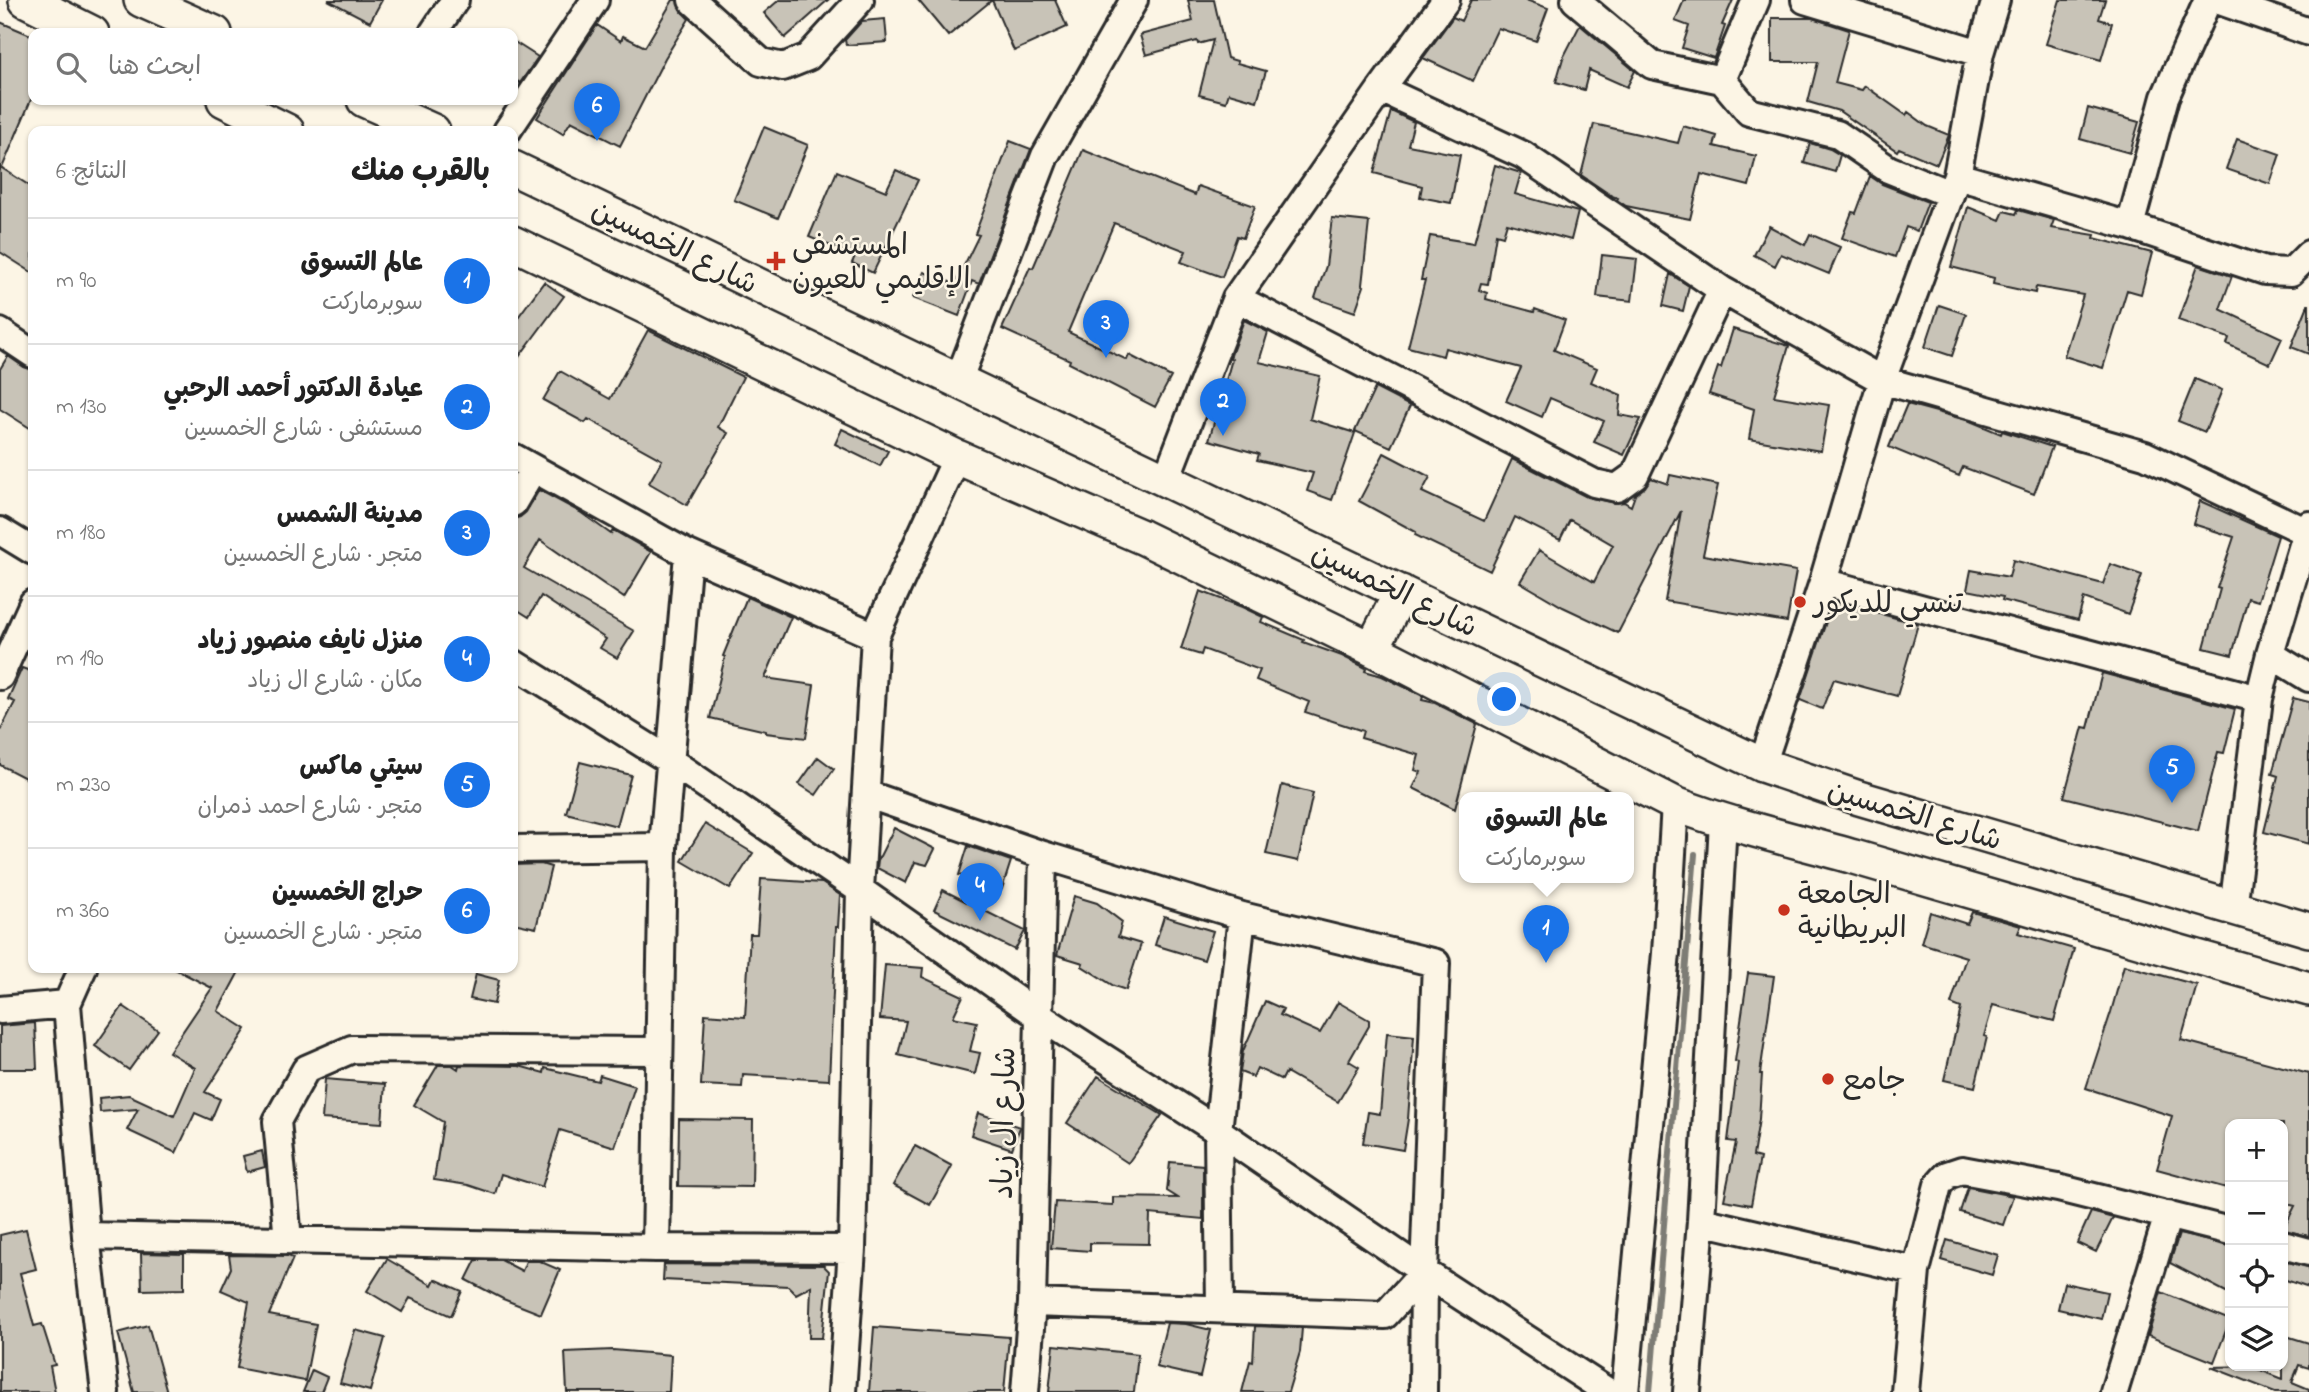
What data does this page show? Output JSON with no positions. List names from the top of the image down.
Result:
{
  "streets": {
    "main road": ["شارع الخمسين"],
    "street": ["شارع ال زياد"]
  },
  "places": {
    "health": ["المستشفى الإقليمي للعيون"],
    "other": ["تنسي للديكور", "الجامعة البريطانية", "جامع"]
  },
  "page": {
    "search": "ابحث هنا",
    "pins": [
      "6",
      "3",
      "2",
      "5",
      "4",
      "1"
    ],
    "heading": ["بالقرب منك", "النتائج: 6"],
    "list": [
      {
        "mark": "1",
        "name": "عالم التسوق",
        "note": "سوبرماركت",
        "value": "90 m"
      },
      {
        "mark": "2",
        "name": "عيادة الدكتور أحمد الرحبي",
        "note": "مستشفى · شارع الخمسين",
        "value": "130 m"
      },
      {
        "mark": "3",
        "name": "مدينة الشمس",
        "note": "متجر · شارع الخمسين",
        "value": "180 m"
      },
      {
        "mark": "4",
        "name": "منزل نايف منصور زياد",
        "note": "مكان · شارع ال زياد",
        "value": "190 m"
      },
      {
        "mark": "5",
        "name": "سيتي ماكس",
        "note": "متجر · شارع احمد ذمران",
        "value": "230 m"
      },
      {
        "mark": "6",
        "name": "حراج الخمسين",
        "note": "متجر · شارع الخمسين",
        "value": "360 m"
      }
    ],
    "popup": ["عالم التسوق", "سوبرماركت"],
    "map_buttons": ["+", "−"]
  }
}
